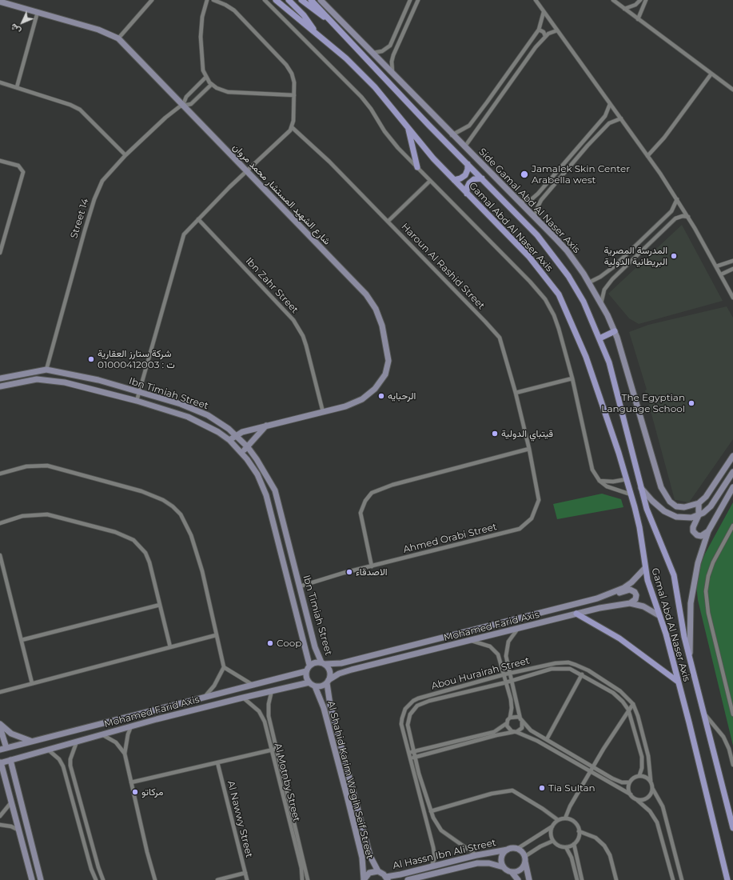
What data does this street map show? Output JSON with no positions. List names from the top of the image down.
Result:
{
  "streets": {
    "main road": ["Gamal Abd Al Naser Axis"],
    "street": [
      "شارع الشهيد المستشار محمد مروان",
      "Side Gamal Abd Al Naser Axis",
      "Street 14",
      "Haroun Al Rashid Street",
      "Ibn Zahr Street",
      "Ibn Timiah Street",
      "Ahmed Orabi Street",
      "Mohamed Farid Axis",
      "Abou Hurairah Street",
      "Al Shahid Karim Wagih Seif Street",
      "Al Motnby Street",
      "Al Nawwy Street",
      "Al Hassn Ibn Ali Street"
    ]
  },
  "crossings": [
    ["شارع الشهيد المستشار محمد مروان", "Street 14"],
    ["شارع الشهيد المستشار محمد مروان", "Ibn Zahr Street"],
    ["شارع الشهيد المستشار محمد مروان", "Ibn Timiah Street"],
    ["Street 14", "Ibn Timiah Street"],
    ["Gamal Abd Al Naser Axis", "Mohamed Farid Axis"],
    ["Haroun Al Rashid Street", "Ahmed Orabi Street"],
    ["Ibn Timiah Street", "Ahmed Orabi Street"],
    ["Ibn Timiah Street", "Mohamed Farid Axis"],
    ["Ibn Timiah Street", "Al Shahid Karim Wagih Seif Street"],
    ["Mohamed Farid Axis", "Al Shahid Karim Wagih Seif Street"],
    ["Mohamed Farid Axis", "Al Motnby Street"],
    ["Abou Hurairah Street", "Al Hassn Ibn Ali Street"]
  ],
  "places": [
    "Jamalek Skin Center Arabella west",
    "المدرسة المصرية البريطانية الدولية",
    "شركة ستارز العقارية ت : 01000412003",
    "الرحبايه",
    "The Egyptian Language School",
    "قيتباي الدولية",
    "الاصدقاء",
    "Coop",
    "Tia Sultan",
    "مركاتو"
  ],
  "north": "bottom left"
}
